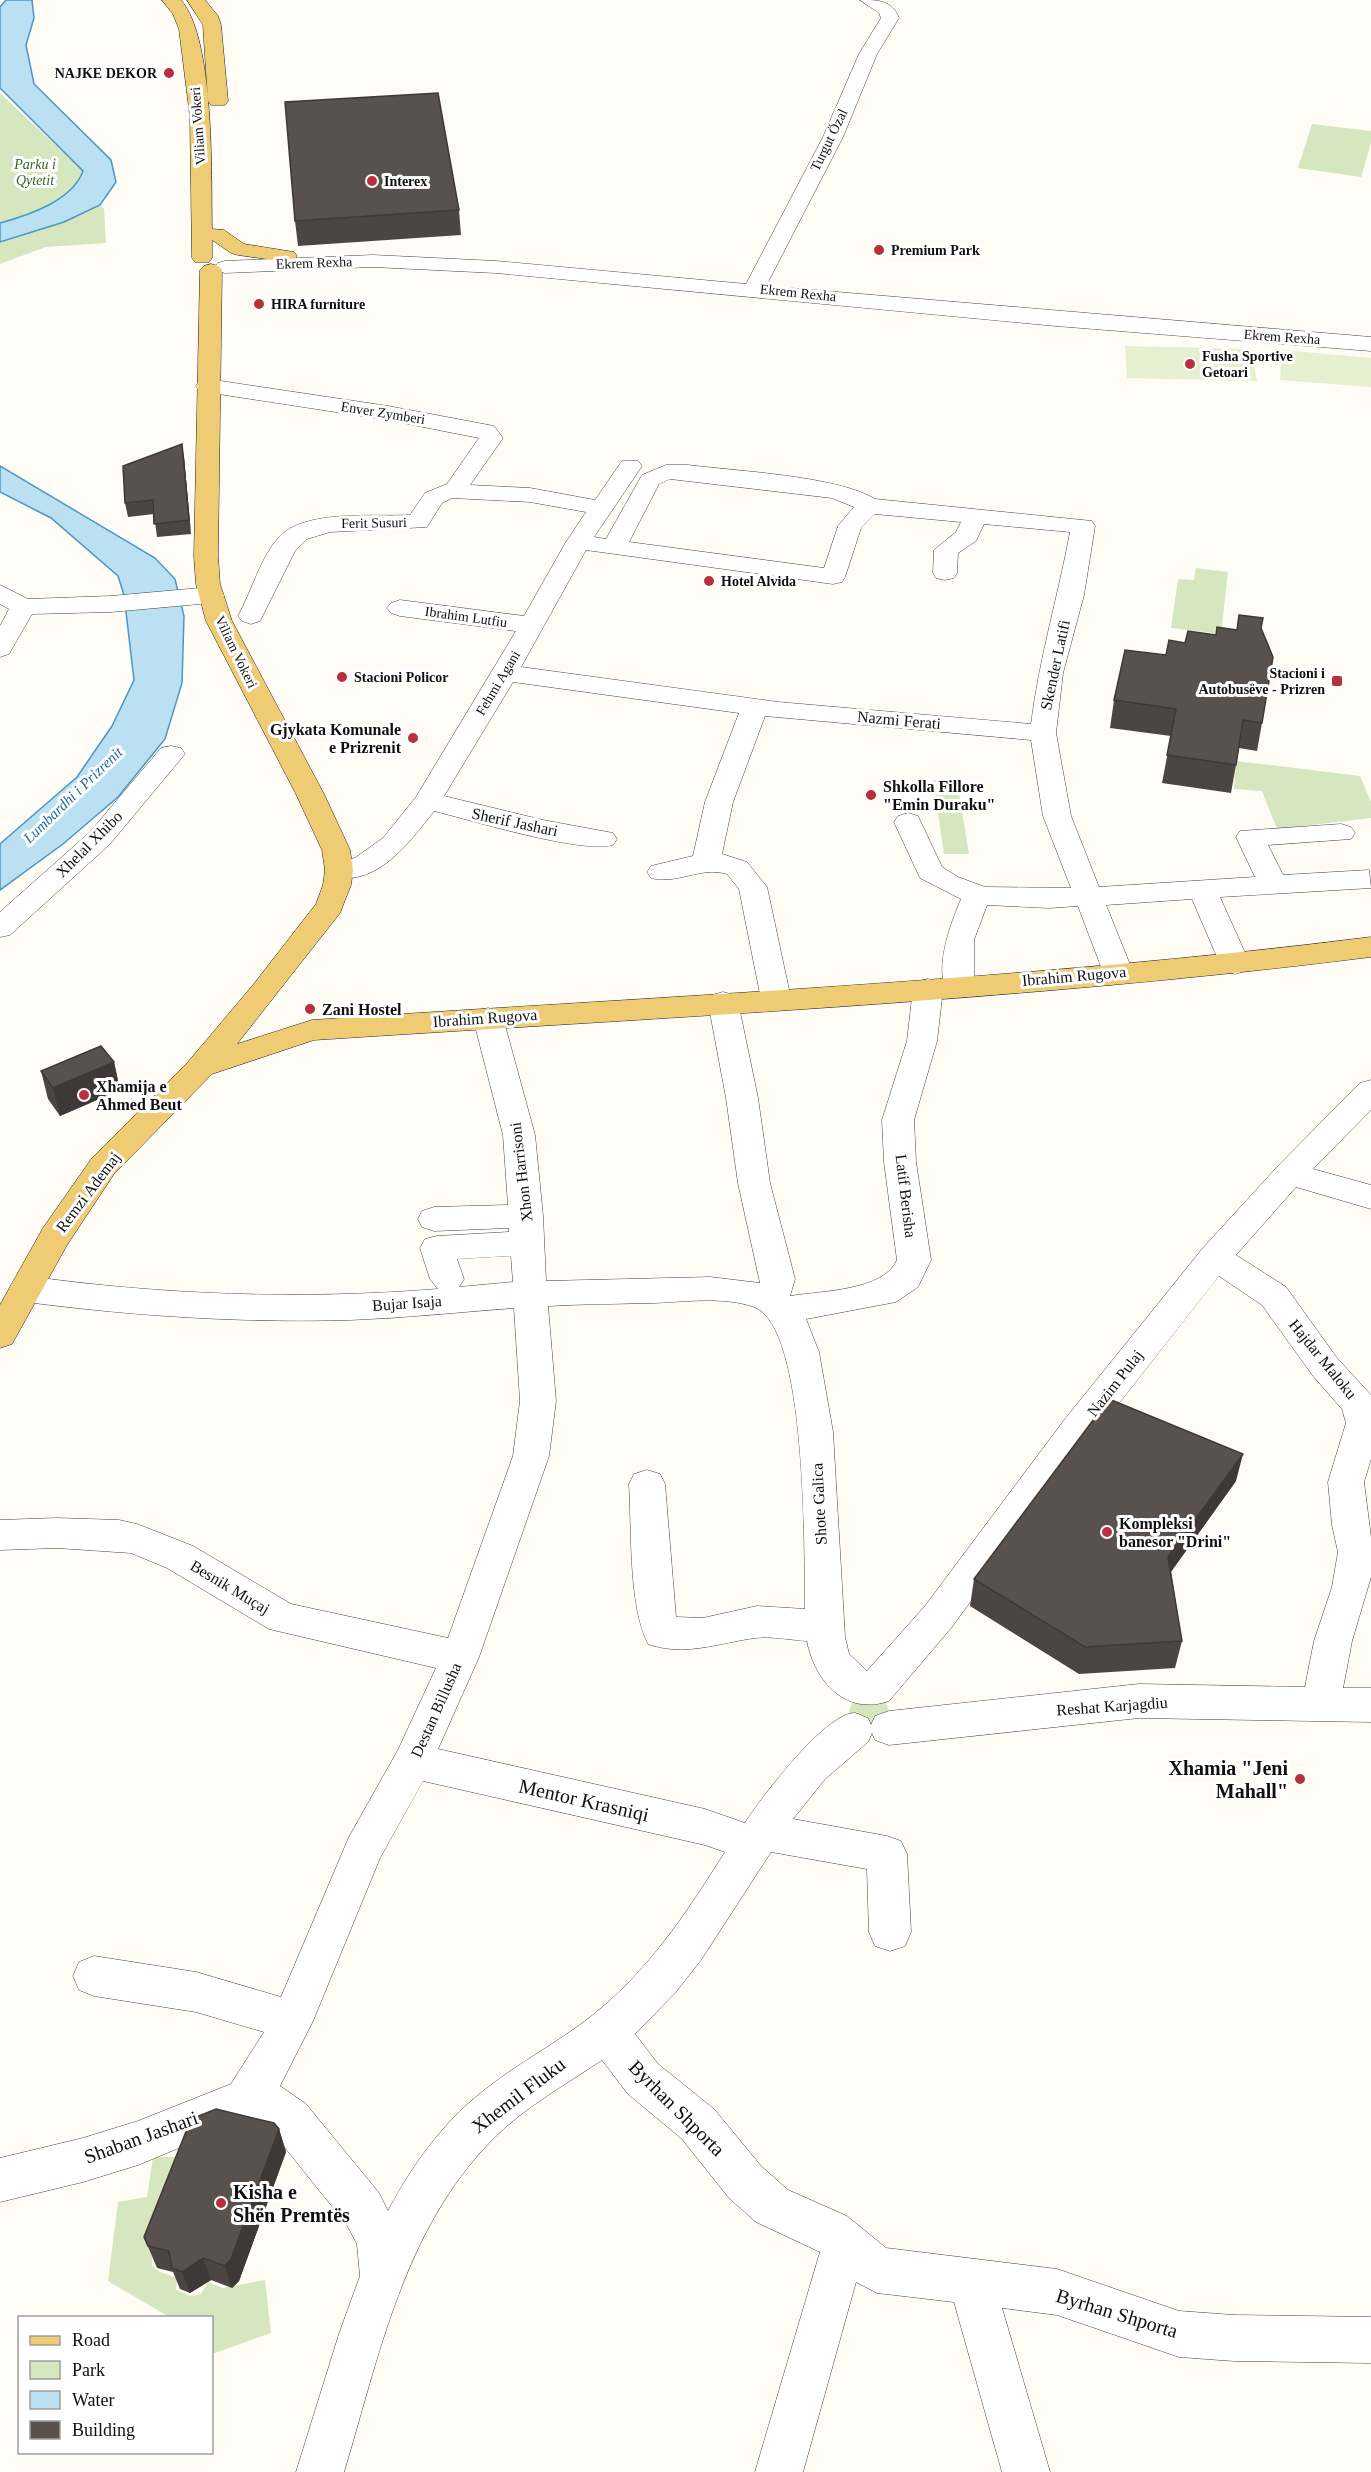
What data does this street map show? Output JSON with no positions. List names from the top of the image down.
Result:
{
  "streets": {
    "main road": ["Viliam Vokeri", "Ibrahim Rugova", "Remzi Ademaj"],
    "street": [
      "Turgut Özal",
      "Ekrem Rexha",
      "Enver Zymberi",
      "Ferit Susuri",
      "Ibrahim Lutfiu",
      "Skender Latifi",
      "Fehmi Agani",
      "Nazmi Ferati",
      "Sherif Jashari",
      "Xhelal Xhibo",
      "Xhon Harrisoni",
      "Latif Berisha",
      "Bujar Isaja",
      "Hajdar Maloku",
      "Nazim Pulaj",
      "Shote Galica",
      "Besnik Muçaj",
      "Reshat Karjagdiu",
      "Destan Billusha",
      "Mentor Krasniqi",
      "Xhemil Fluku",
      "Byrhan Shporta",
      "Shaban Jashari"
    ]
  },
  "crossings": [
    ["Viliam Vokeri", "Ekrem Rexha"],
    ["Viliam Vokeri", "Enver Zymberi"],
    ["Viliam Vokeri", "Fehmi Agani"],
    ["Viliam Vokeri", "Ibrahim Rugova"],
    ["Viliam Vokeri", "Remzi Ademaj"],
    ["Turgut Özal", "Ekrem Rexha"],
    ["Enver Zymberi", "Ferit Susuri"],
    ["Ibrahim Lutfiu", "Fehmi Agani"],
    ["Skender Latifi", "Nazmi Ferati"],
    ["Skender Latifi", "Ibrahim Rugova"],
    ["Fehmi Agani", "Nazmi Ferati"],
    ["Fehmi Agani", "Sherif Jashari"],
    ["Ibrahim Rugova", "Xhon Harrisoni"],
    ["Ibrahim Rugova", "Remzi Ademaj"],
    ["Ibrahim Rugova", "Latif Berisha"],
    ["Xhon Harrisoni", "Bujar Isaja"],
    ["Xhon Harrisoni", "Destan Billusha"],
    ["Remzi Ademaj", "Bujar Isaja"],
    ["Latif Berisha", "Bujar Isaja"],
    ["Latif Berisha", "Shote Galica"],
    ["Bujar Isaja", "Shote Galica"],
    ["Bujar Isaja", "Destan Billusha"],
    ["Hajdar Maloku", "Nazim Pulaj"],
    ["Hajdar Maloku", "Reshat Karjagdiu"],
    ["Nazim Pulaj", "Shote Galica"],
    ["Nazim Pulaj", "Reshat Karjagdiu"],
    ["Nazim Pulaj", "Xhemil Fluku"],
    ["Besnik Muçaj", "Destan Billusha"],
    ["Reshat Karjagdiu", "Xhemil Fluku"],
    ["Destan Billusha", "Mentor Krasniqi"],
    ["Destan Billusha", "Shaban Jashari"],
    ["Mentor Krasniqi", "Xhemil Fluku"],
    ["Xhemil Fluku", "Byrhan Shporta"]
  ],
  "water": ["Lumbardhi i Prizrenit"],
  "parks": ["Parku i Qytetit"],
  "places": {
    "other": [
      "NAJKE DEKOR",
      "Interex",
      "Premium Park",
      "HIRA furniture",
      "Fusha Sportive Getoari",
      "Hotel Alvida",
      "Stacioni Policor",
      "Gjykata Komunale e Prizrenit",
      "Shkolla Fillore \"Emin Duraku\"",
      "Zani Hostel",
      "Xhamija e Ahmed Beut",
      "Kompleksi banesor \"Drini\"",
      "Xhamia \"Jeni Mahall\"",
      "Kisha e Shën Premtës"
    ],
    "transit": ["Stacioni i Autobusëve - Prizren"]
  },
  "legend": [
    "Road",
    "Park",
    "Water",
    "Building"
  ]
}
